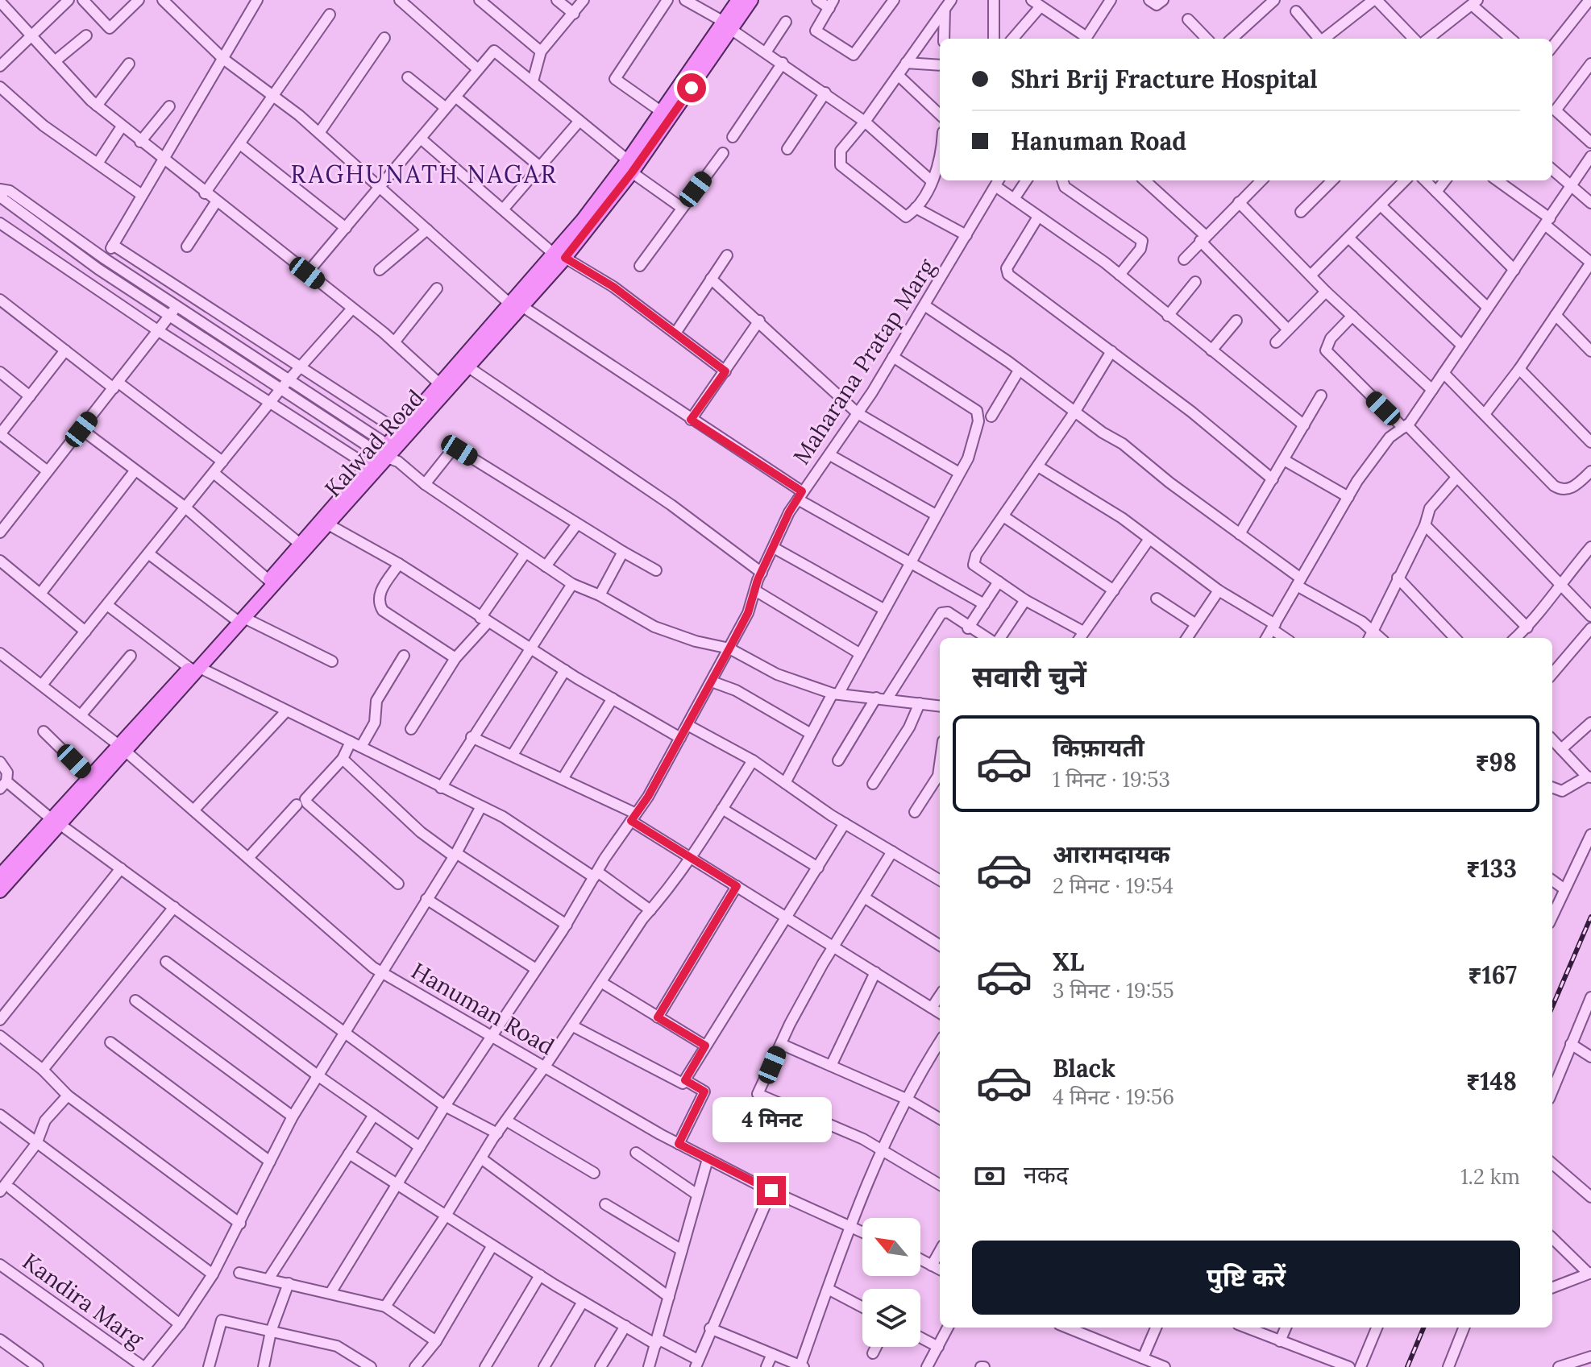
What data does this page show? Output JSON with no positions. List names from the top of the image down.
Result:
{
  "streets": {
    "main road": ["Kalwad Road"],
    "street": ["Maharana Pratap Marg", "Hanuman Road", "Kandira Marg"]
  },
  "crossings": [
    ["Maharana Pratap Marg", "Hanuman Road"],
    ["Kalwad Road", "Hanuman Road"]
  ],
  "districts": ["RAGHUNATH NAGAR"],
  "north": "top left",
  "page": {
    "banner": ["Shri Brij Fracture Hospital", "Hanuman Road"],
    "heading": "सवारी चुनें",
    "list": [
      {
        "name": "किफ़ायती",
        "note": "1 मिनट · 19:53",
        "value": "₹98"
      },
      {
        "name": "आरामदायक",
        "note": "2 मिनट · 19:54",
        "value": "₹133"
      },
      {
        "name": "XL",
        "note": "3 मिनट · 19:55",
        "value": "₹167"
      },
      {
        "name": "Black",
        "note": "4 मिनट · 19:56",
        "value": "₹148"
      }
    ],
    "bubble": "4 मिनट",
    "pay": ["नकद", "1.2 km"],
    "buttons": "पुष्टि करें"
  }
}
